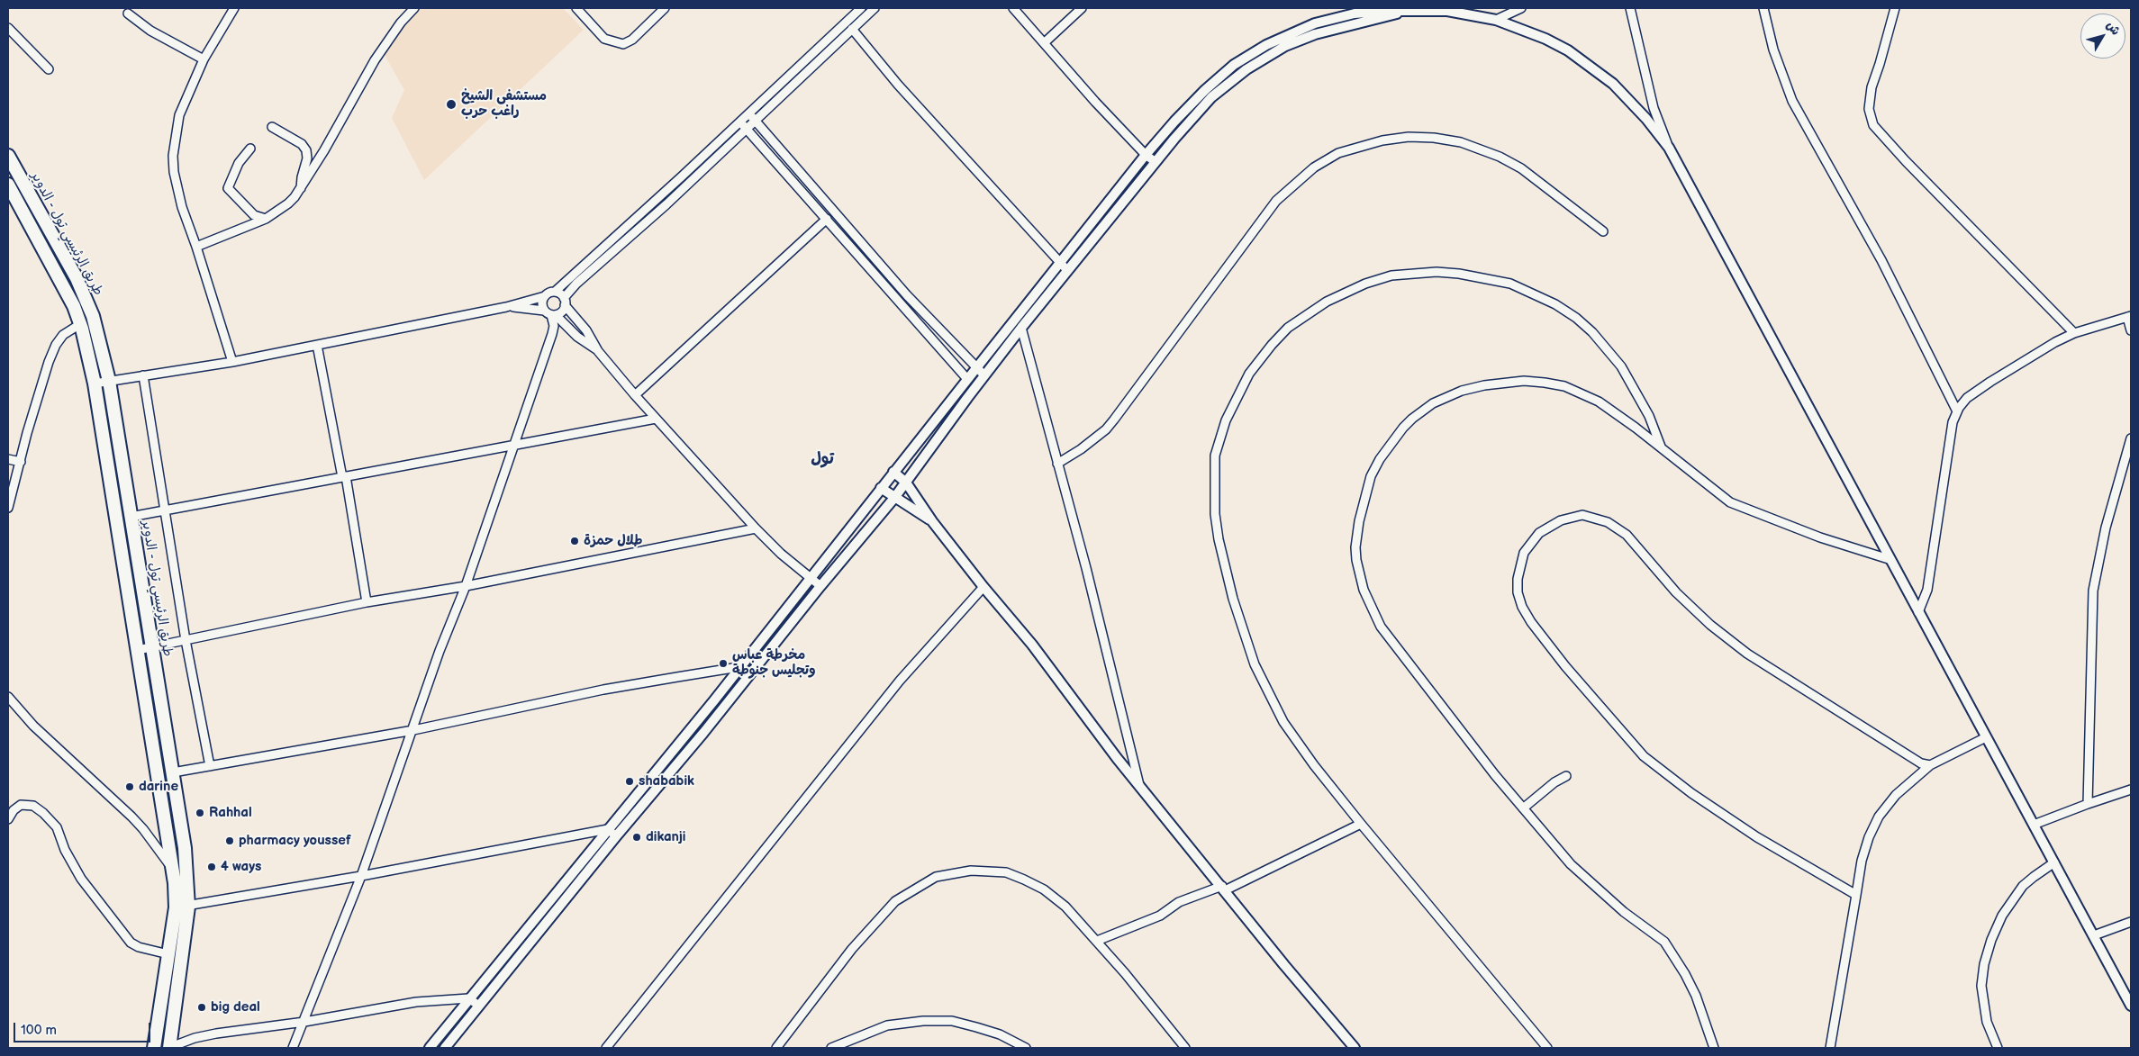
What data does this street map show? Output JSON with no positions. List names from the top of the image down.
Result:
{
  "streets": {
    "main road": ["طريق الرئيسي تول - الدوير"]
  },
  "districts": ["تول"],
  "places": [
    "مستشفى الشيخ راغب حرب",
    "طلال حمزة",
    "مخرطة عباس وتجليس جنوطة",
    "shababik",
    "darine",
    "Rahhal",
    "dikanji",
    "pharmacy youssef",
    "4 ways",
    "big deal"
  ],
  "scale_bar": "100 m",
  "north": "top right"
}
